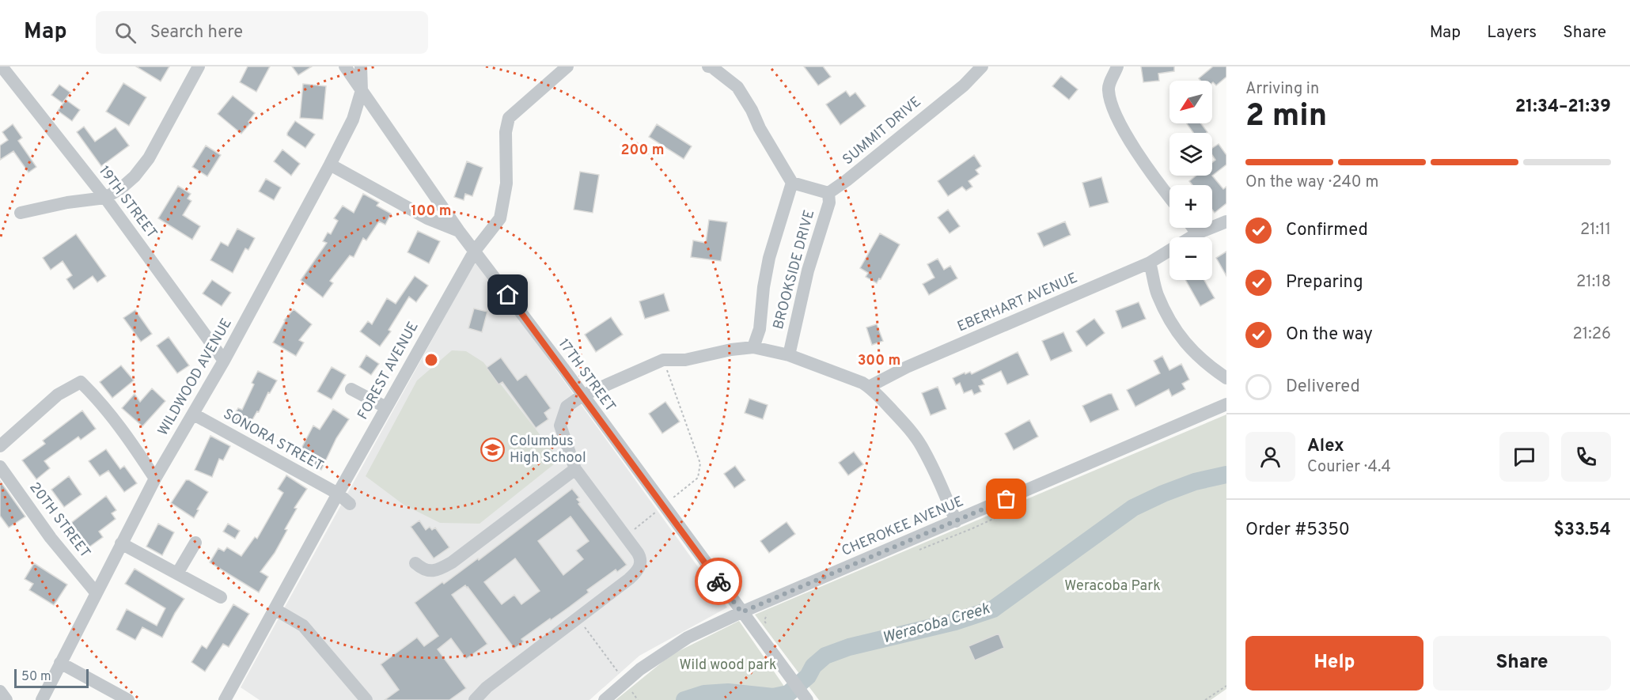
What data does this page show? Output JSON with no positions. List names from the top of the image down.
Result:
{
  "streets": {
    "street": [
      "SUMMIT DRIVE",
      "19TH STREET",
      "BROOKSIDE DRIVE",
      "EBERHART AVENUE",
      "FOREST AVENUE",
      "17TH STREET",
      "WILDWOOD AVENUE",
      "SONORA STREET",
      "20TH STREET",
      "CHEROKEE AVENUE"
    ]
  },
  "crossings": [
    ["SUMMIT DRIVE", "BROOKSIDE DRIVE"],
    ["19TH STREET", "WILDWOOD AVENUE"],
    ["FOREST AVENUE", "17TH STREET"],
    ["FOREST AVENUE", "SONORA STREET"],
    ["17TH STREET", "WILDWOOD AVENUE"],
    ["17TH STREET", "CHEROKEE AVENUE"],
    ["WILDWOOD AVENUE", "SONORA STREET"],
    ["WILDWOOD AVENUE", "20TH STREET"]
  ],
  "water": ["Weracoba Creek"],
  "parks": ["Weracoba Park", "Wild wood park"],
  "places": {
    "school or university": ["Columbus High School"]
  },
  "scale_bar": "50 m",
  "north": "bottom left",
  "page": {
    "header": "Map",
    "search": "Search here",
    "nav": ["Map", "Layers", "Share"],
    "heading": ["2 min", "Arriving in", "21:34–21:39"],
    "panel": [
      "Alex",
      "Courier · 4.4",
      "Order #5350",
      "$33.54"
    ],
    "map_buttons": ["+", "−"],
    "bar": "On the way · 240 m",
    "list": [
      ["Confirmed", "21:11"],
      ["Preparing", "21:18"],
      ["On the way", "21:26"],
      "Delivered"
    ],
    "buttons": ["Help", "Share"],
    "scale": "50 m"
  },
  "rings": ["200 m", "100 m", "300 m"]
}
